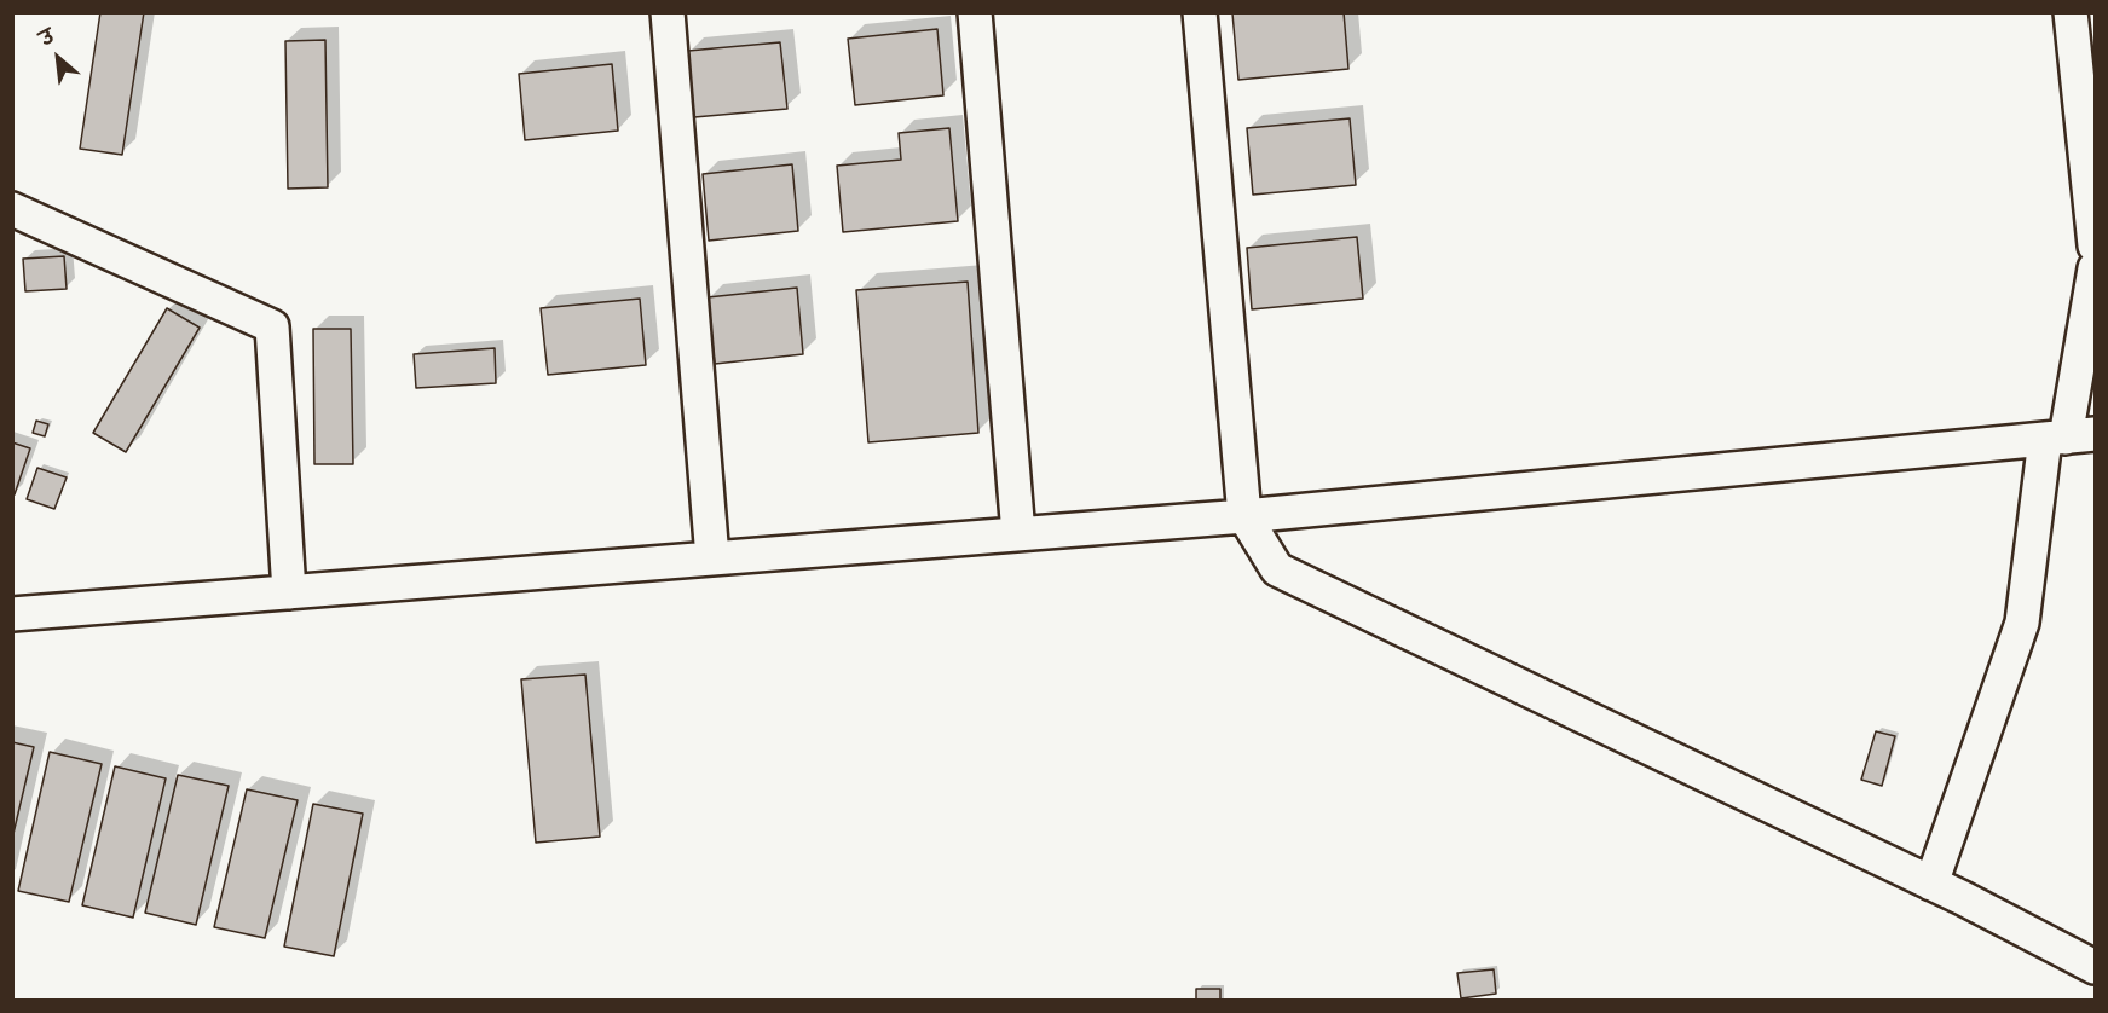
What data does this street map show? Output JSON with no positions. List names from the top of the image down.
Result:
{
  "north": "top left"
}
